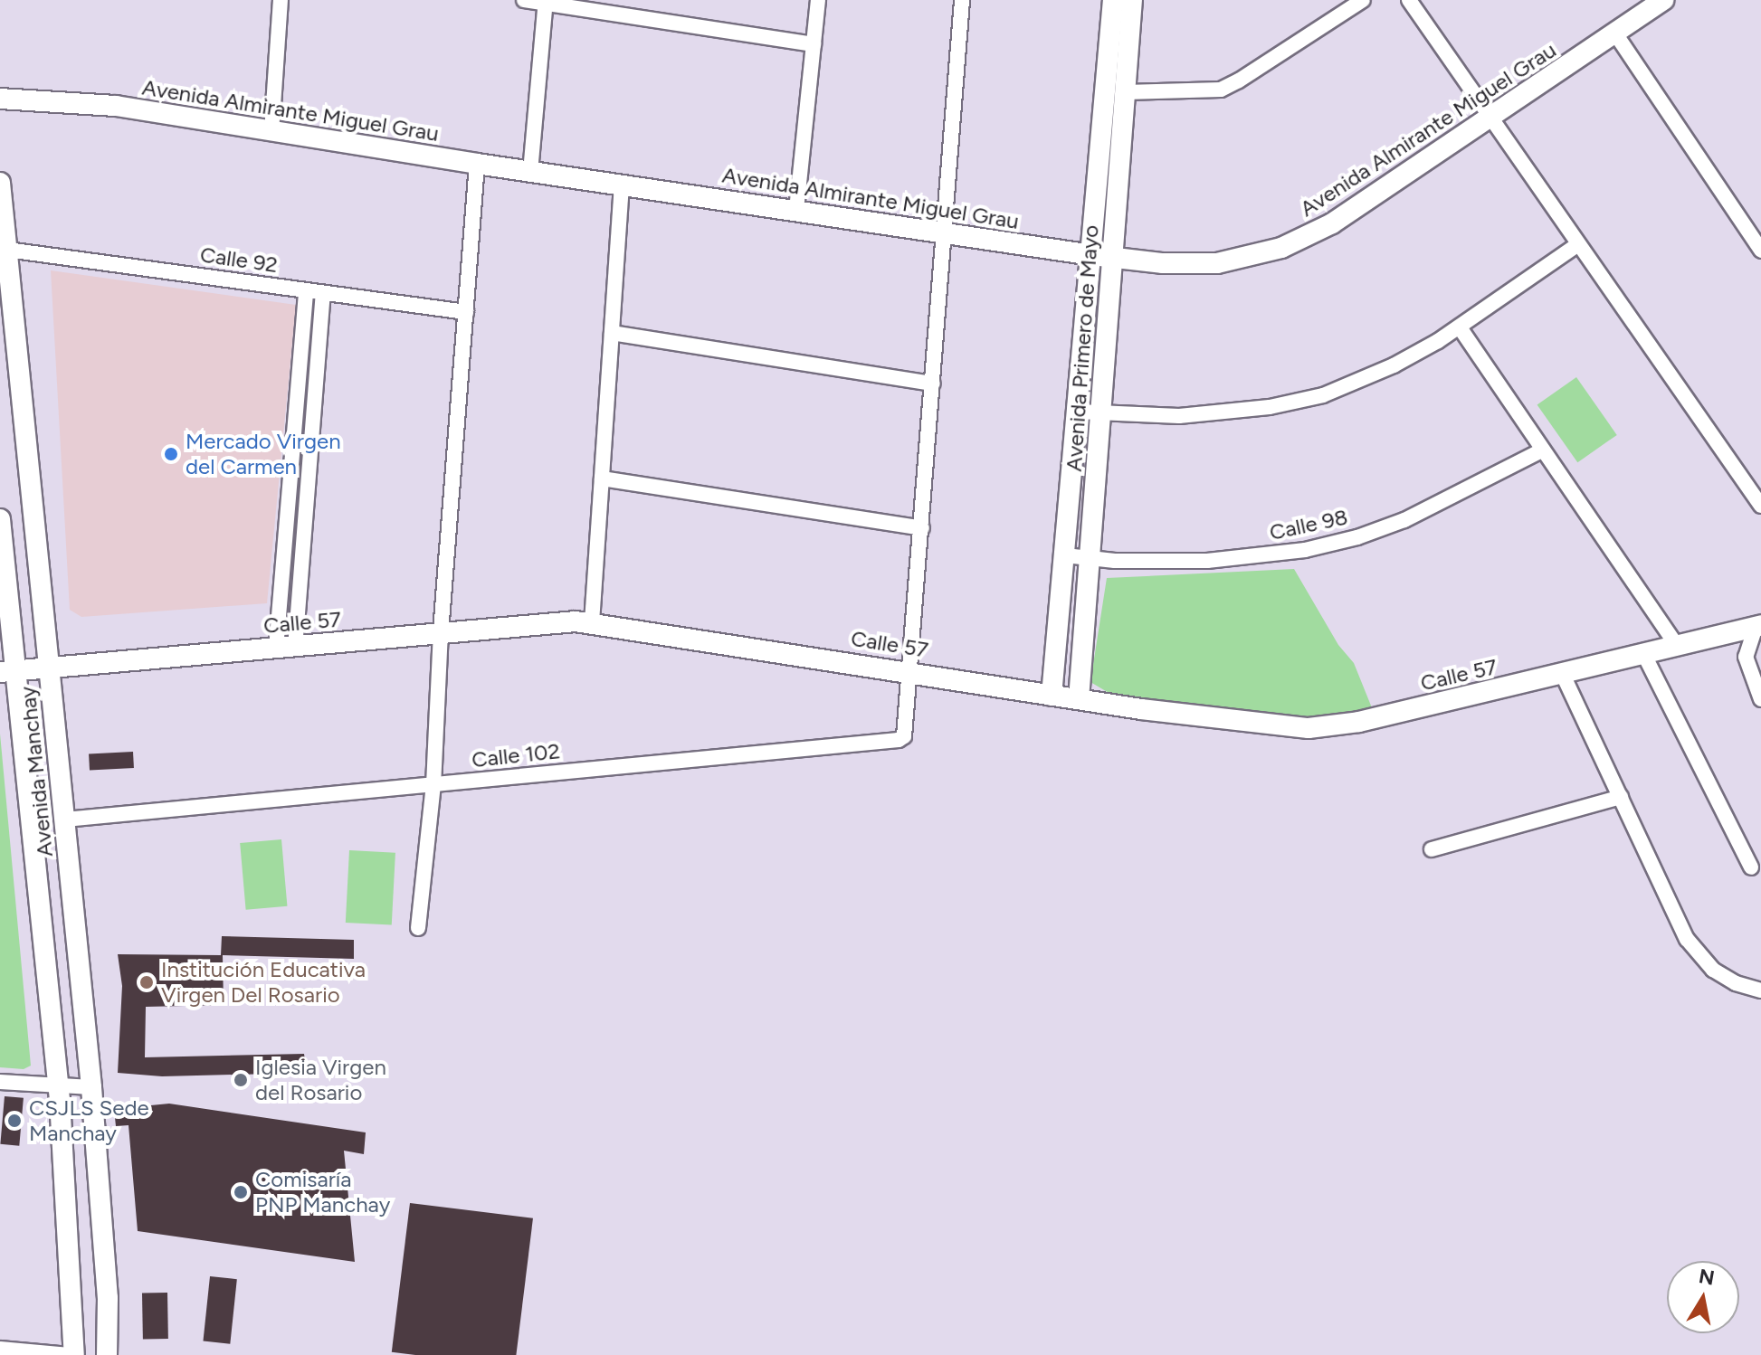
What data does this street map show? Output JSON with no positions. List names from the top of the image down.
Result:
{
  "streets": {
    "street": [
      "Avenida Almirante Miguel Grau",
      "Calle 92",
      "Avenida Primero de Mayo",
      "Calle 98",
      "Calle 57",
      "Calle 102",
      "Avenida Manchay"
    ]
  },
  "crossings": [
    ["Avenida Almirante Miguel Grau", "Avenida Primero de Mayo"],
    ["Avenida Almirante Miguel Grau", "Calle 102"],
    ["Calle 92", "Avenida Manchay"],
    ["Avenida Primero de Mayo", "Calle 98"],
    ["Avenida Primero de Mayo", "Calle 57"],
    ["Calle 57", "Calle 102"],
    ["Calle 57", "Avenida Manchay"],
    ["Calle 102", "Avenida Manchay"]
  ],
  "places": [
    "Mercado Virgen del Carmen",
    "Institución Educativa Virgen Del Rosario",
    "Iglesia Virgen del Rosario",
    "CSJLS Sede Manchay",
    "Comisaría PNP Manchay"
  ],
  "north": "top"
}
